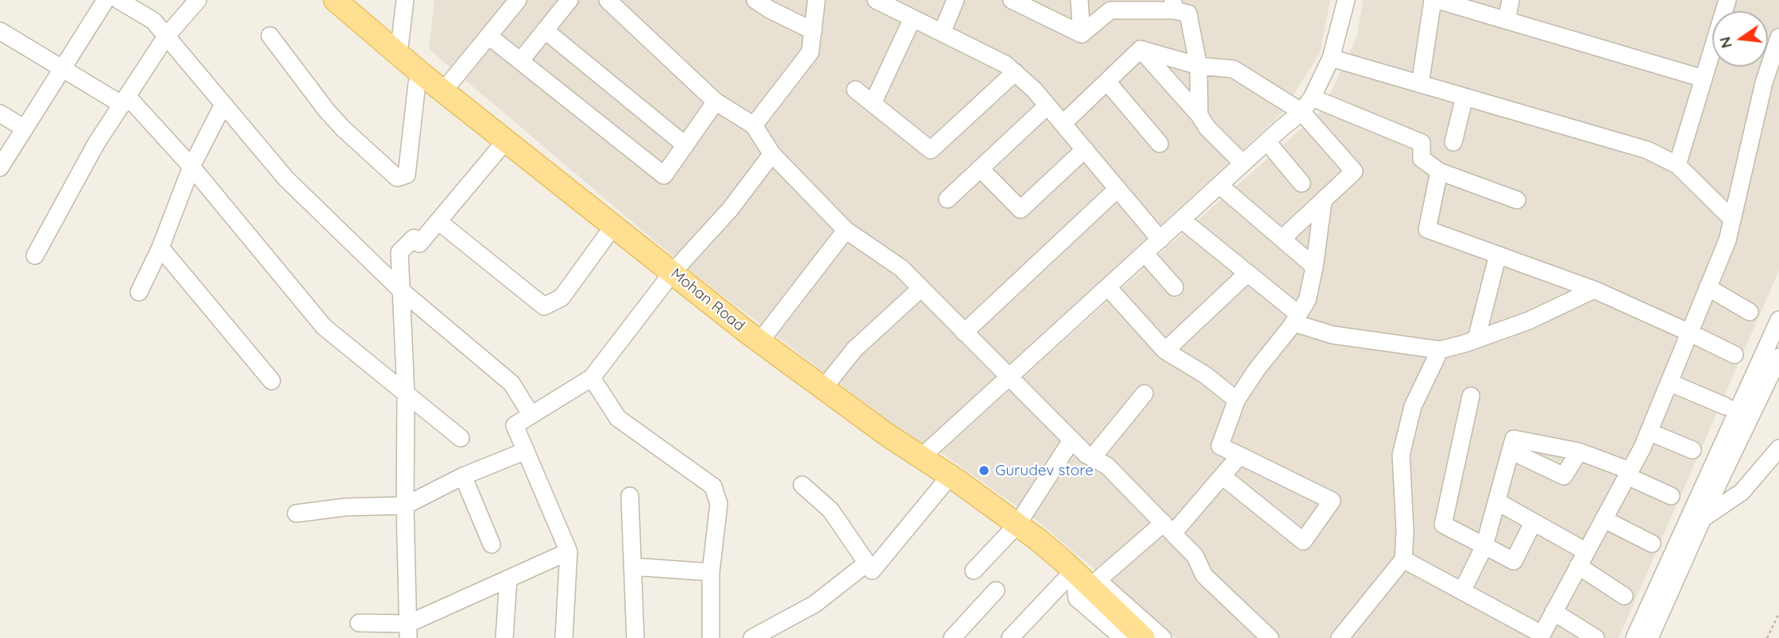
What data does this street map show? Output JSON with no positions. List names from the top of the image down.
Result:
{
  "streets": {
    "main road": ["Mohan Road"]
  },
  "places": ["Gurudev store"],
  "north": "left"
}
